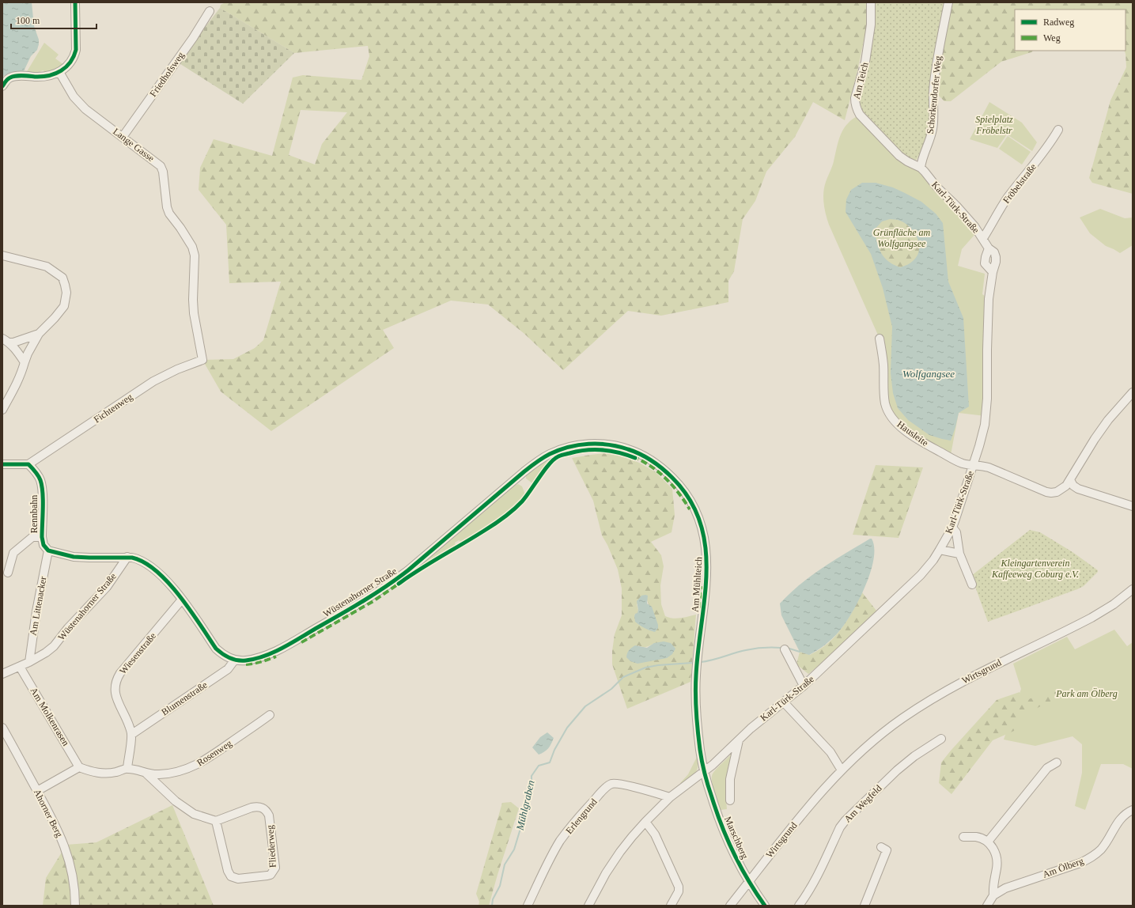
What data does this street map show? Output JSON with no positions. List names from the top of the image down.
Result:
{
  "streets": {
    "street": [
      "Friedhofsweg",
      "Am Teich",
      "Schorkendorfer Weg",
      "Lange Gasse",
      "Fröbelstraße",
      "Karl-Türk-Straße",
      "Fichtenweg",
      "Hausleite",
      "Rennbahn",
      "Am Mühlteich",
      "Wüstenahorner Straße",
      "Am Littenacker",
      "Wiesenstraße",
      "Wirtsgrund",
      "Blumenstraße",
      "Am Molkenrasen",
      "Rosenweg",
      "Am Wegfeld",
      "Ahorner Berg",
      "Erlengrund",
      "Marschberg",
      "Fliederweg",
      "Am Ölberg"
    ]
  },
  "crossings": [
    ["Friedhofsweg", "Lange Gasse"],
    ["Am Teich", "Schorkendorfer Weg"],
    ["Am Teich", "Karl-Türk-Straße"],
    ["Schorkendorfer Weg", "Karl-Türk-Straße"],
    ["Lange Gasse", "Fichtenweg"],
    ["Fröbelstraße", "Karl-Türk-Straße"],
    ["Karl-Türk-Straße", "Hausleite"],
    ["Karl-Türk-Straße", "Am Mühlteich"],
    ["Karl-Türk-Straße", "Erlengrund"],
    ["Karl-Türk-Straße", "Marschberg"],
    ["Fichtenweg", "Rennbahn"],
    ["Rennbahn", "Am Littenacker"],
    ["Am Mühlteich", "Wüstenahorner Straße"],
    ["Am Mühlteich", "Marschberg"],
    ["Wüstenahorner Straße", "Am Littenacker"],
    ["Wüstenahorner Straße", "Wiesenstraße"],
    ["Wüstenahorner Straße", "Blumenstraße"],
    ["Wüstenahorner Straße", "Am Molkenrasen"],
    ["Wiesenstraße", "Blumenstraße"],
    ["Wiesenstraße", "Rosenweg"],
    ["Wirtsgrund", "Marschberg"]
  ],
  "water": ["Wolfgangsee", "Mühlgraben"],
  "parks": [
    "Spielplatz Fröbelstr",
    "Grünfläche am Wolfgangsee",
    "Kleingartenverein Kaffeeweg Coburg e.V.",
    "Park am Ölberg"
  ],
  "legend": ["Radweg", "Weg"],
  "scale_bar": "100 m"
}
